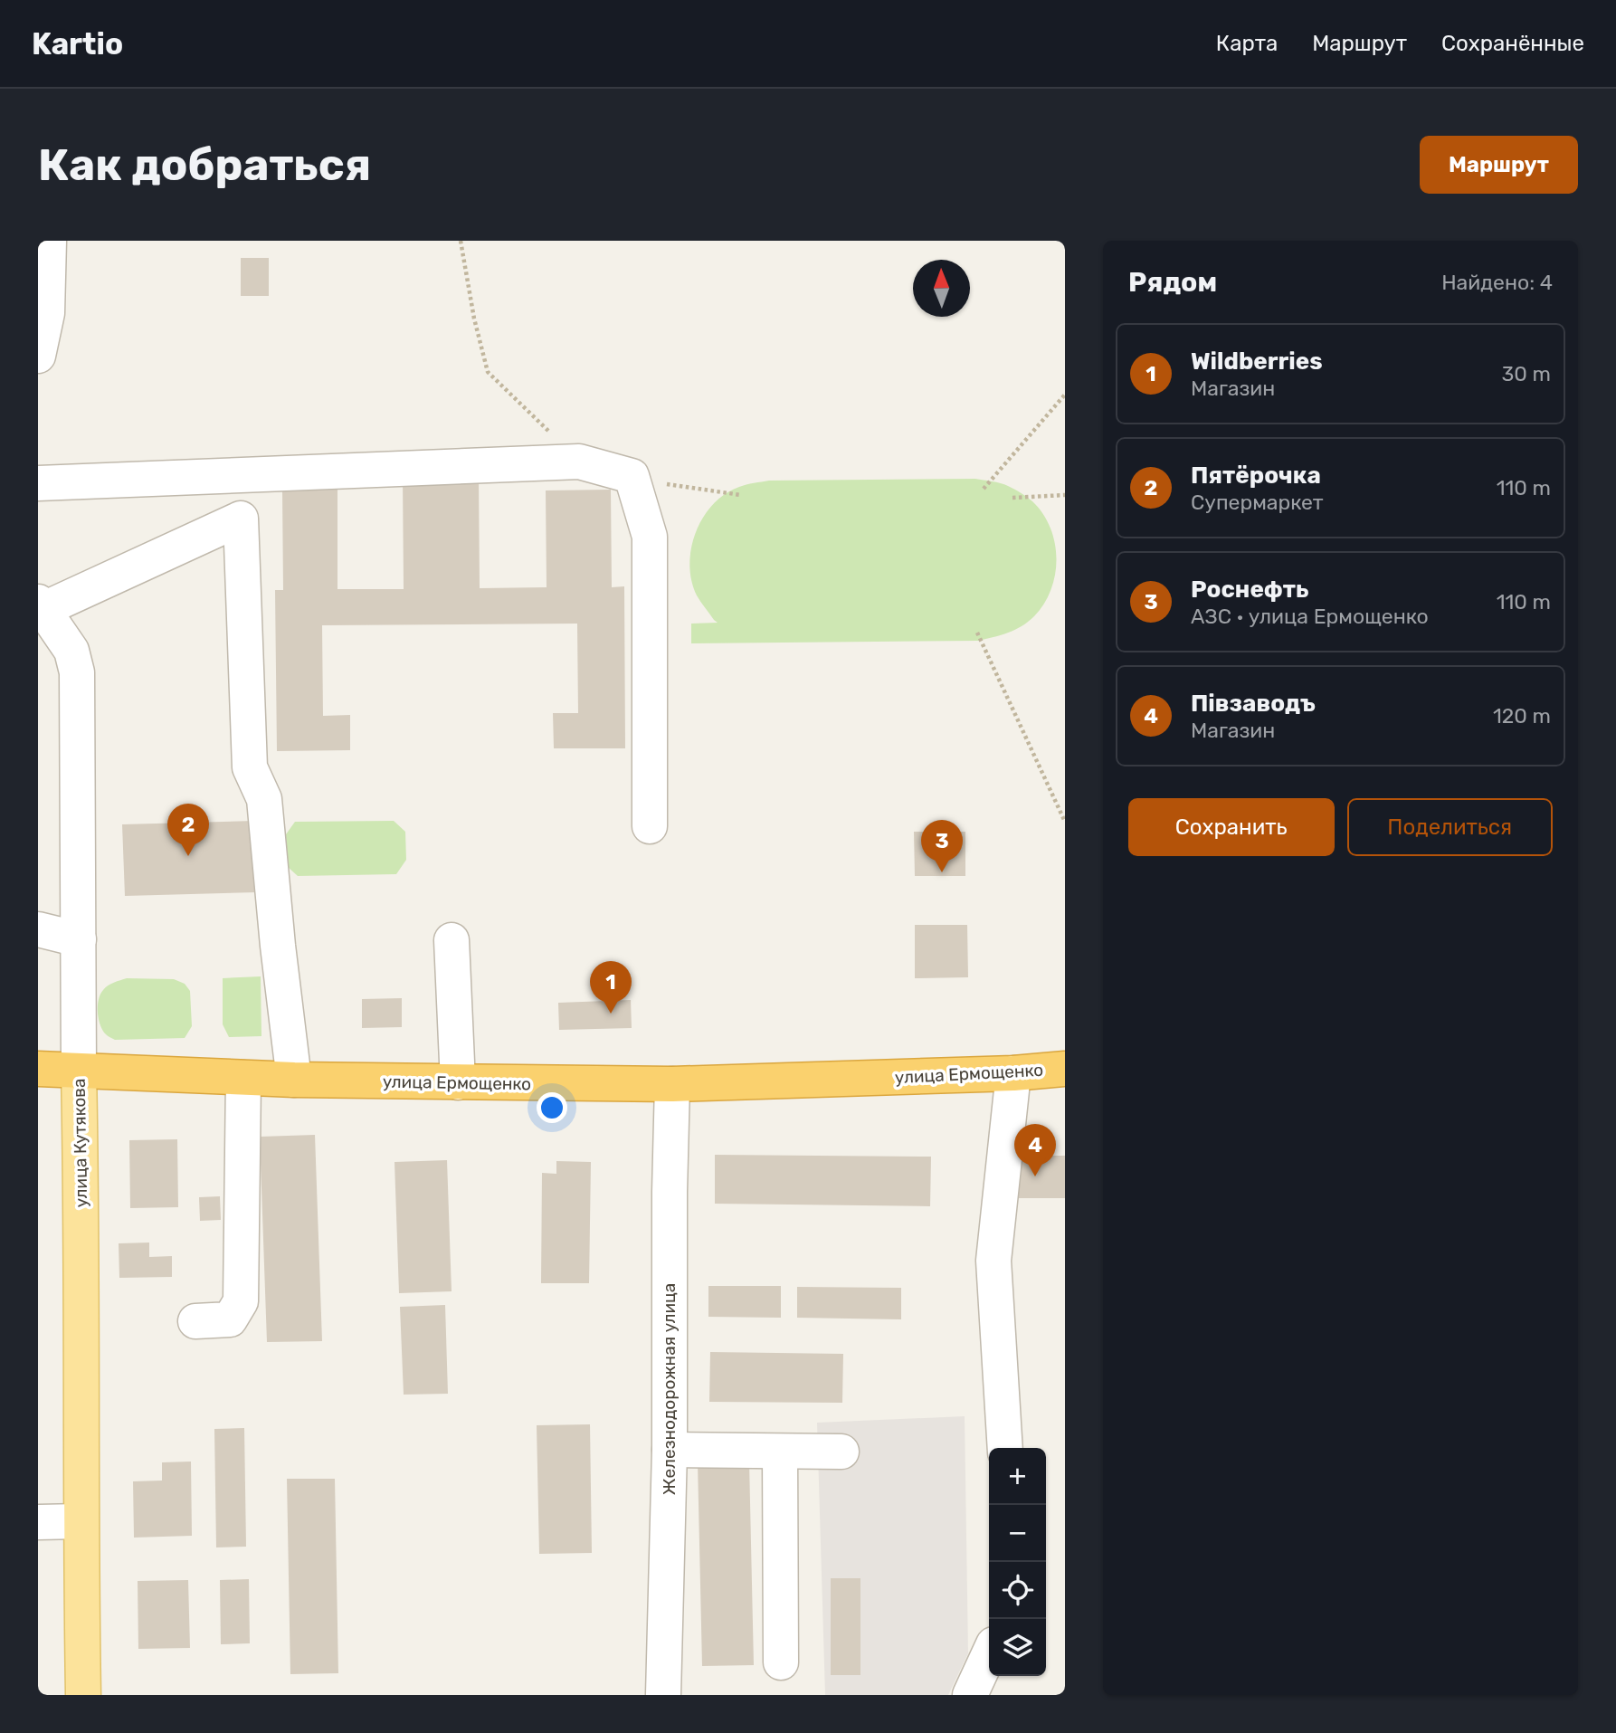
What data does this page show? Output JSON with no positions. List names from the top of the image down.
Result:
{
  "streets": {
    "highway": ["улица Ермощенко"],
    "main road": ["улица Кутякова"],
    "street": ["Железнодорожная улица"]
  },
  "crossings": [
    ["улица Ермощенко", "улица Кутякова"],
    ["улица Ермощенко", "Железнодорожная улица"]
  ],
  "north": "top",
  "page": {
    "header": "Kartio",
    "nav": ["Карта", "Маршрут", "Сохранённые"],
    "buttons": [
      "Маршрут",
      ["Сохранить", "Поделиться"]
    ],
    "title": "Как добраться",
    "heading": ["Рядом", "Найдено: 4"],
    "list": [
      {
        "mark": "1",
        "name": "Wildberries",
        "note": "Магазин",
        "value": "30 m"
      },
      {
        "mark": "2",
        "name": "Пятёрочка",
        "note": "Супермаркет",
        "value": "110 m"
      },
      {
        "mark": "3",
        "name": "Роснефть",
        "note": "АЗС · улица Ермощенко",
        "value": "110 m"
      },
      {
        "mark": "4",
        "name": "Пiвзаводъ",
        "note": "Магазин",
        "value": "120 m"
      }
    ],
    "pins": [
      "2",
      "3",
      "1",
      "4"
    ],
    "map_buttons": ["+", "−"]
  }
}
